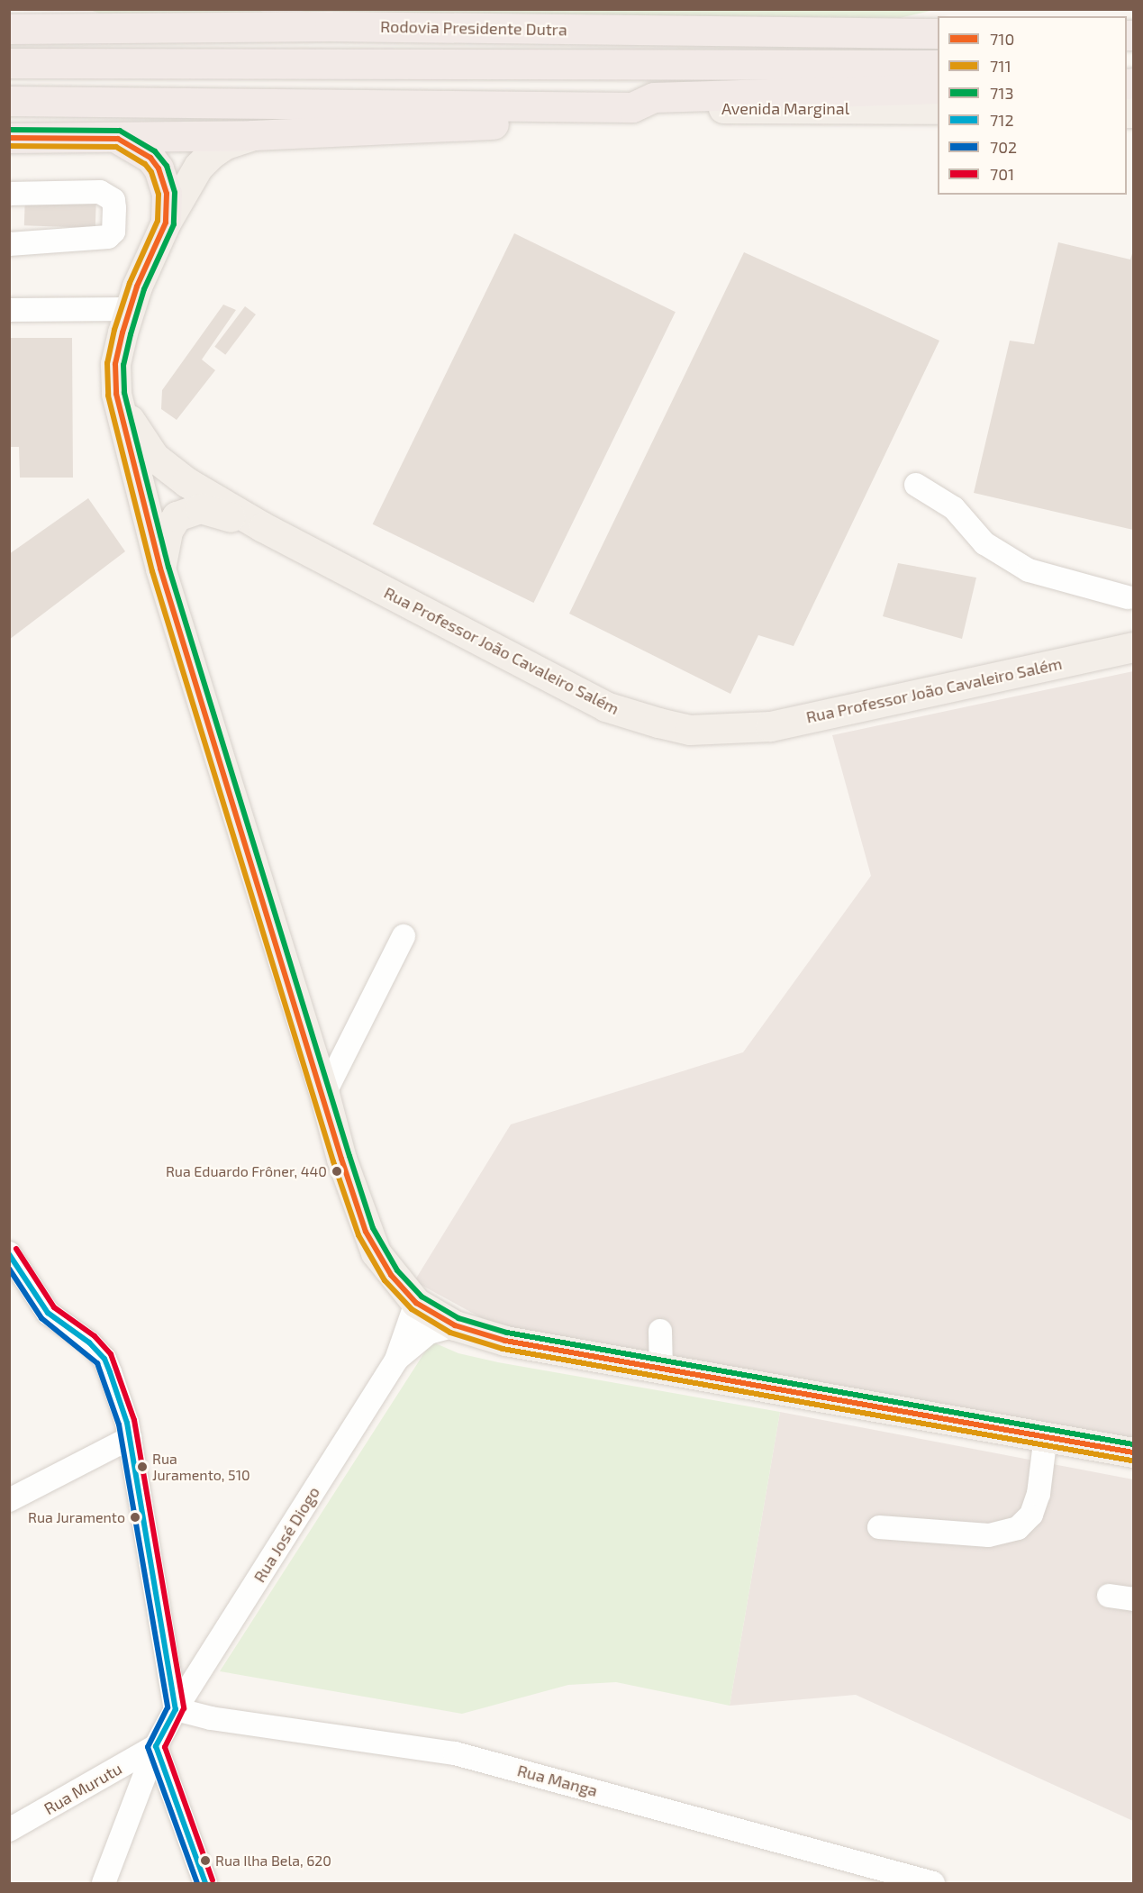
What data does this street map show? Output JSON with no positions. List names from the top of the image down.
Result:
{
  "streets": {
    "highway": ["Rodovia Presidente Dutra"],
    "main road": ["Avenida Marginal", "Rua Professor João Cavaleiro Salém"],
    "street": ["Rua José Diogo", "Rua Manga", "Rua Murutu"]
  },
  "crossings": [
    ["Rua José Diogo", "Rua Manga"],
    ["Rua José Diogo", "Rua Murutu"]
  ],
  "places": [
    "Rua Eduardo Frôner, 440",
    "Rua Juramento, 510",
    "Rua Juramento",
    "Rua Ilha Bela, 620"
  ],
  "lines": [
    "transit line 713",
    "transit line 710",
    "transit line 711",
    "transit line 701",
    "transit line 712",
    "transit line 702"
  ],
  "legend": [
    "710",
    "711",
    "713",
    "712",
    "702",
    "701"
  ]
}
